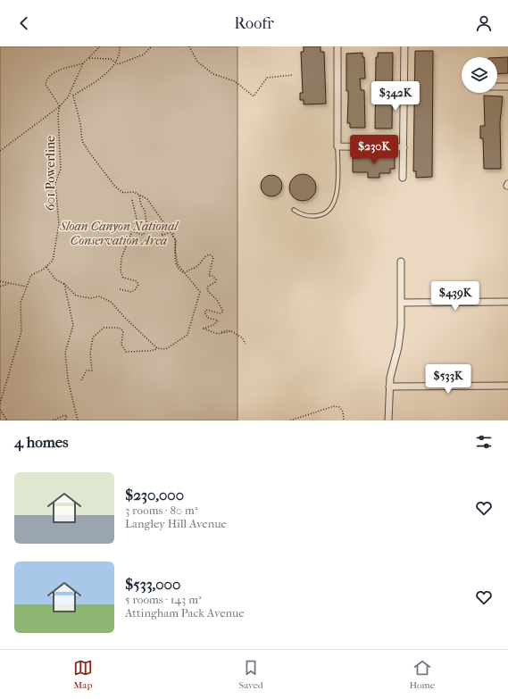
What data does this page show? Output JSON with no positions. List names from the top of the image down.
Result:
{
  "streets": {
    "path": ["601 Powerline"]
  },
  "parks": ["Sloan Canyon National Conservation Area"],
  "page": {
    "header": "Roofr",
    "price": [
      "$342K",
      "$230K",
      "$439K",
      "$533K"
    ],
    "heading": "4 homes",
    "list": [
      {
        "name": "$230,000",
        "note": "3 rooms · 80 m² · Langley Hill Avenue"
      },
      {
        "name": "$533,000",
        "note": "5 rooms · 143 m² · Attingham Pack Avenue"
      }
    ],
    "tabs": ["Map", "Saved", "Home"]
  }
}
